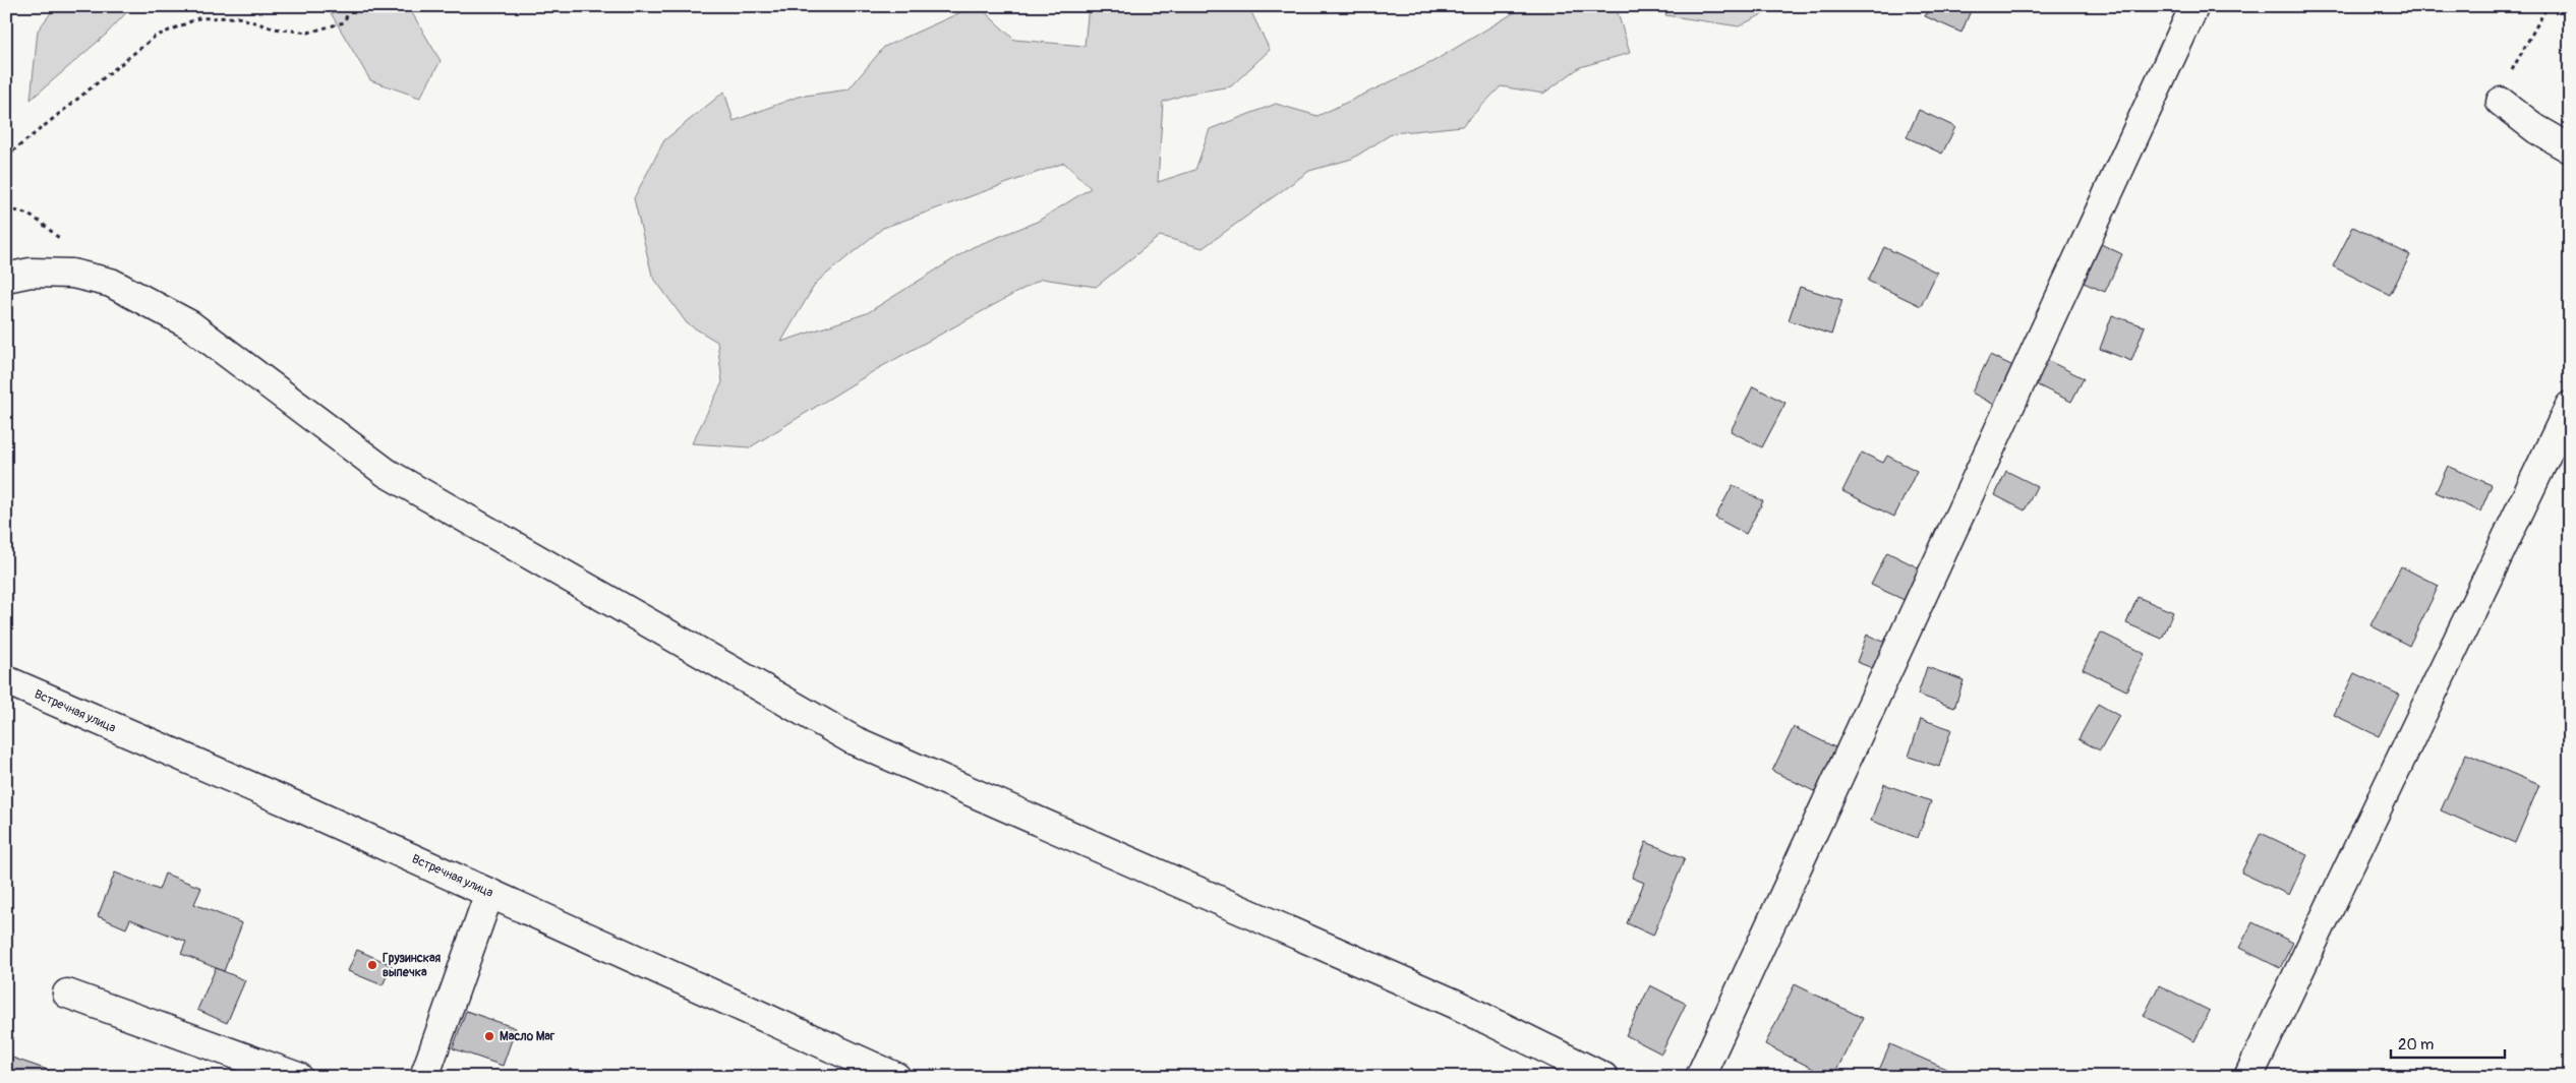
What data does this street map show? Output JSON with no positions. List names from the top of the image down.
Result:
{
  "streets": {
    "street": ["Встречная улица"]
  },
  "places": ["Грузинская выпечка", "Масло Маг"],
  "scale_bar": "20 m"
}
